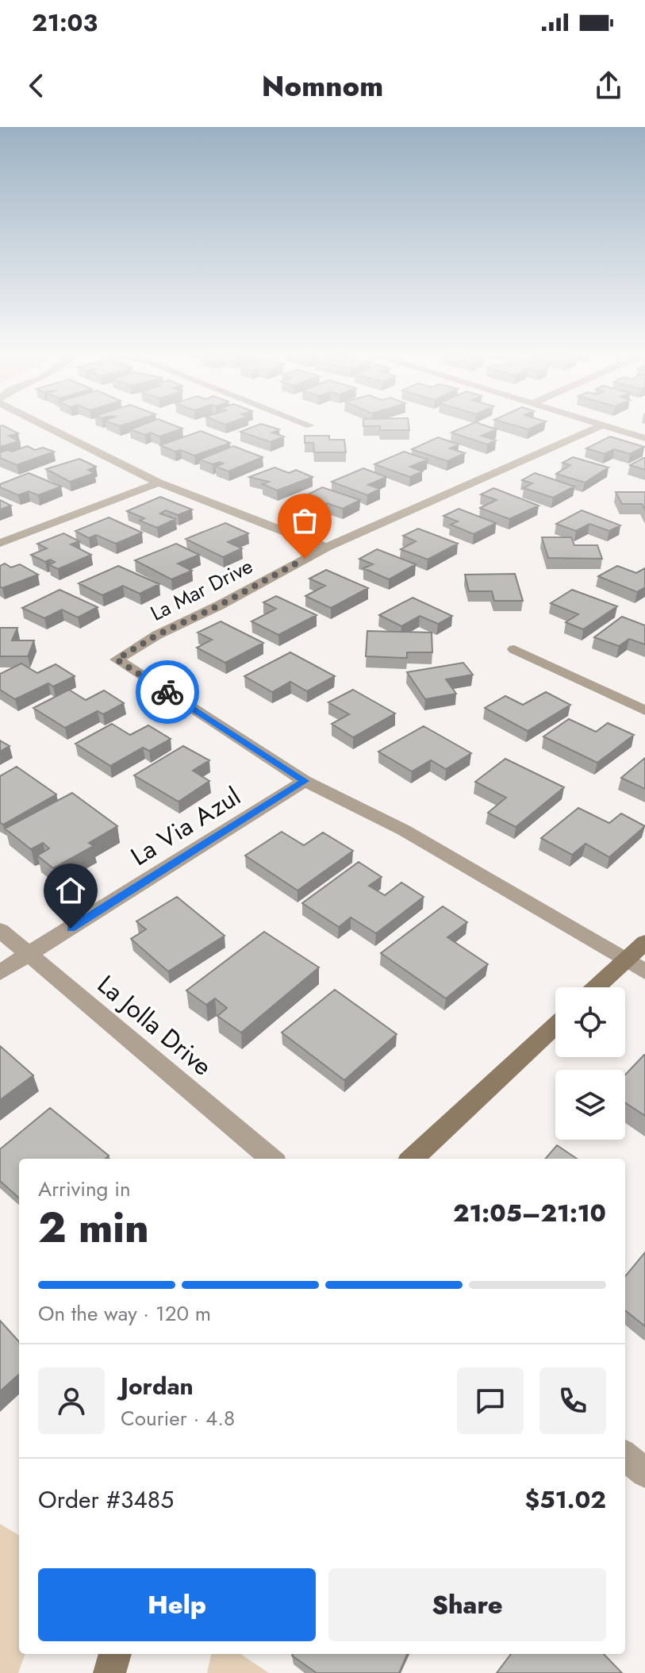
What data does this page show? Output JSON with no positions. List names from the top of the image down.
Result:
{
  "streets": {
    "street": ["La Mar Drive", "La Via Azul", "La Jolla Drive"]
  },
  "crossings": [
    ["La Mar Drive", "La Via Azul"],
    ["La Via Azul", "La Jolla Drive"]
  ],
  "page": {
    "status": "21:03",
    "header": "Nomnom",
    "heading": ["2 min", "Arriving in", "21:05–21:10"],
    "panel": [
      "Jordan",
      "Courier · 4.8",
      "Order #3485",
      "$51.02"
    ],
    "bar": "On the way · 120 m",
    "buttons": ["Help", "Share"]
  }
}
